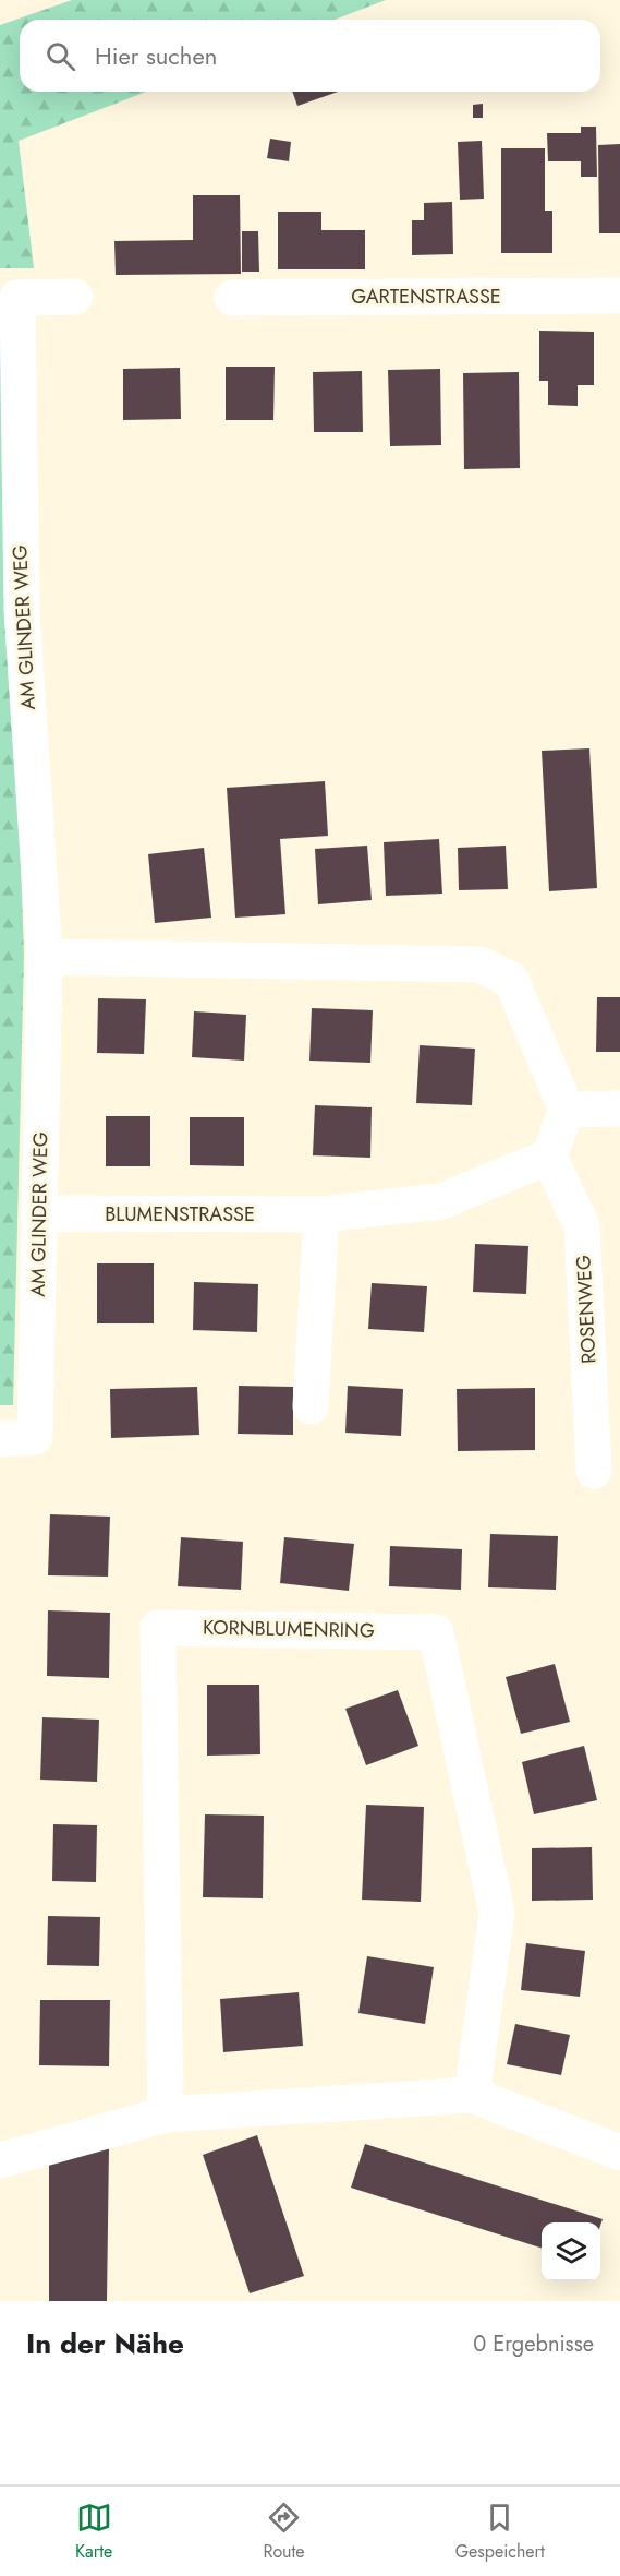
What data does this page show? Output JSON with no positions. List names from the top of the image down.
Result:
{
  "streets": {
    "street": [
      "GARTENSTRASSE",
      "AM GLINDER WEG",
      "BLUMENSTRASSE",
      "ROSENWEG",
      "KORNBLUMENRING"
    ]
  },
  "crossings": [
    ["AM GLINDER WEG", "BLUMENSTRASSE"],
    ["BLUMENSTRASSE", "ROSENWEG"]
  ],
  "page": {
    "search": "Hier suchen",
    "heading": ["In der Nähe", "0 Ergebnisse"],
    "nav": ["Karte", "Route", "Gespeichert"]
  }
}
